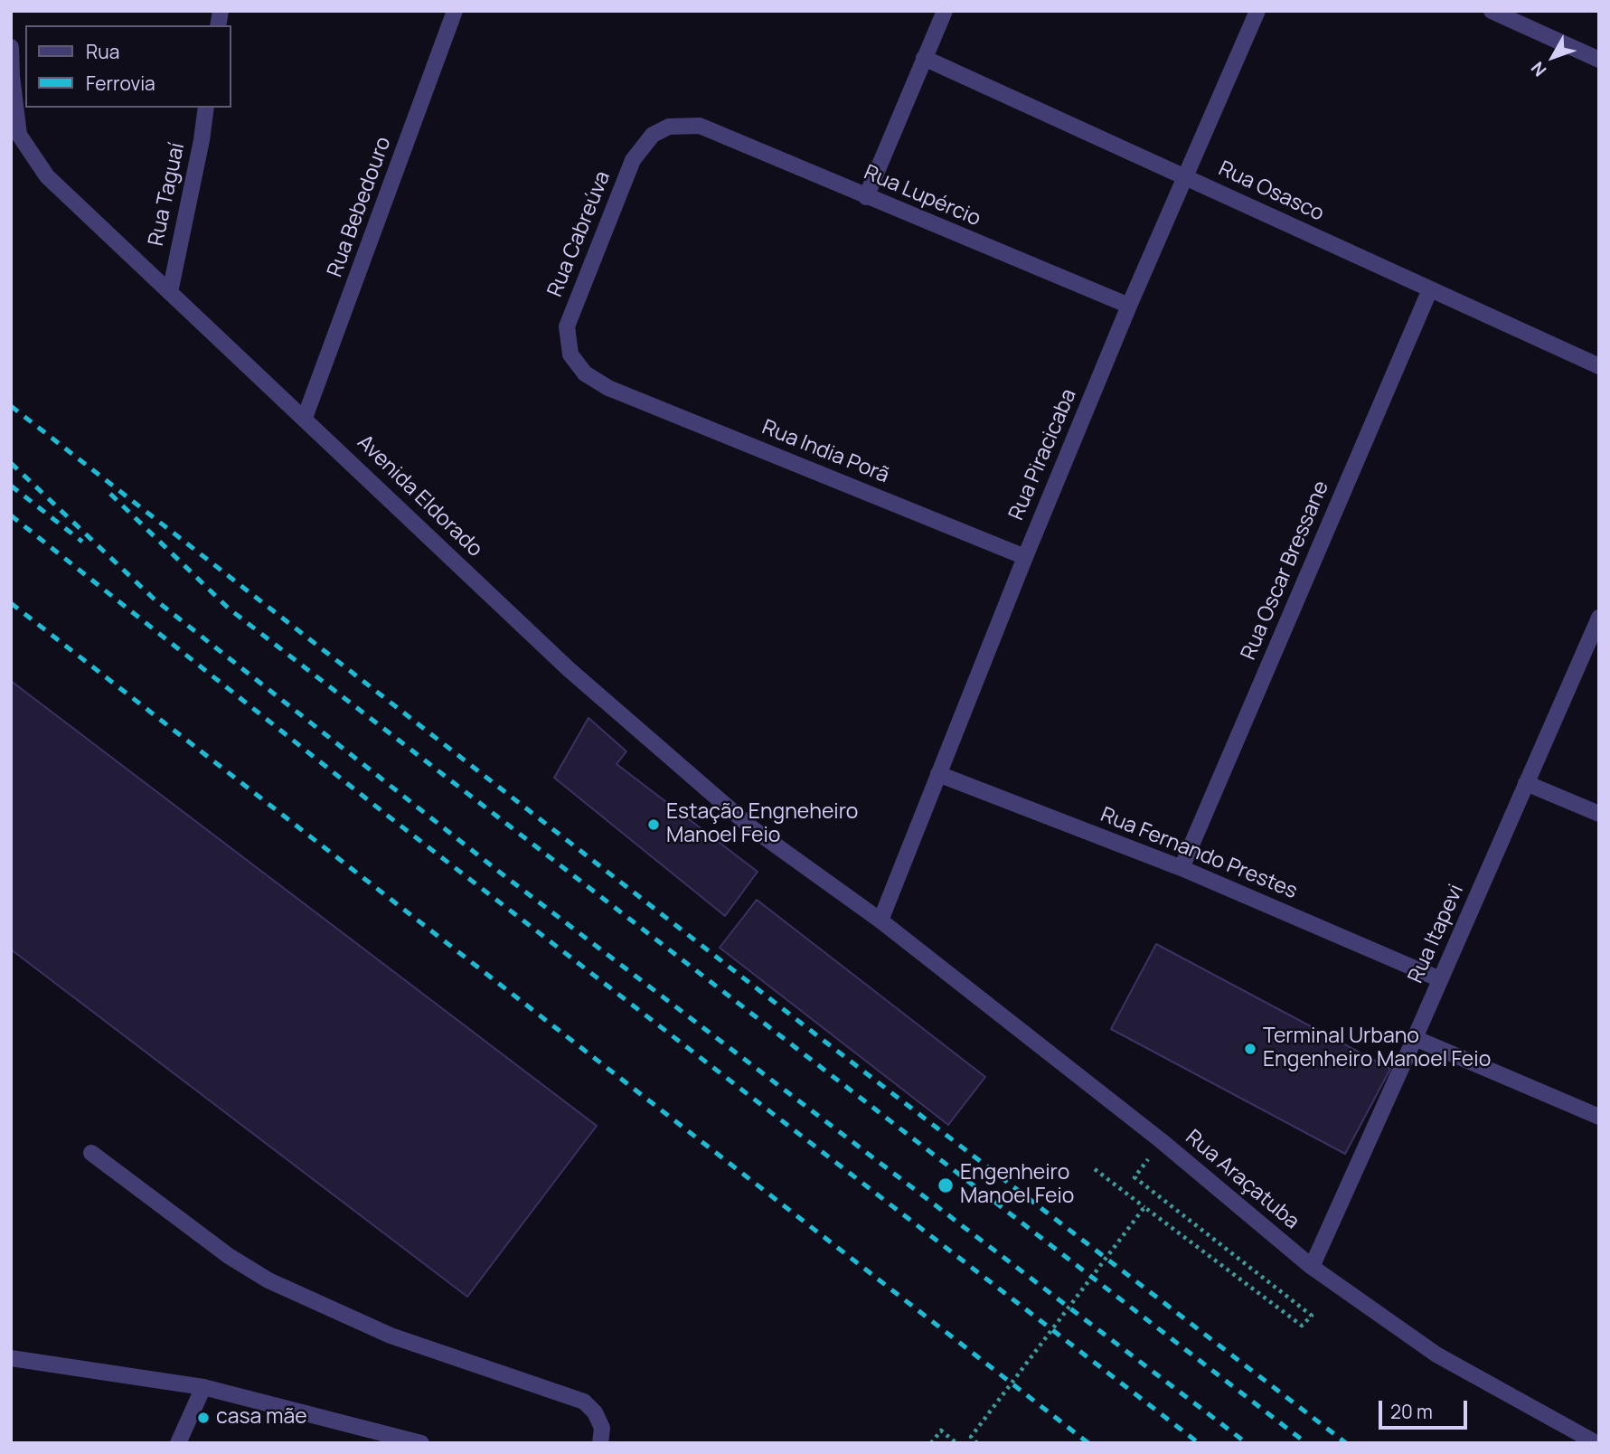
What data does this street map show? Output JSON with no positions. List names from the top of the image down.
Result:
{
  "streets": {
    "street": [
      "Rua Osasco",
      "Rua Taguaí",
      "Rua Lupércio",
      "Rua Bebedouro",
      "Rua Cabreúva",
      "Rua India Porã",
      "Rua Piracicaba",
      "Avenida Eldorado",
      "Rua Oscar Bressane",
      "Rua Fernando Prestes",
      "Rua Itapevi",
      "Rua Araçatuba"
    ]
  },
  "crossings": [
    ["Rua Osasco", "Rua Piracicaba"],
    ["Rua Osasco", "Rua Oscar Bressane"],
    ["Rua Taguaí", "Avenida Eldorado"],
    ["Rua Lupércio", "Rua Cabreúva"],
    ["Rua Lupércio", "Rua Piracicaba"],
    ["Rua Bebedouro", "Avenida Eldorado"],
    ["Rua Cabreúva", "Rua India Porã"],
    ["Rua India Porã", "Rua Piracicaba"],
    ["Rua Piracicaba", "Avenida Eldorado"],
    ["Rua Piracicaba", "Rua Fernando Prestes"],
    ["Rua Piracicaba", "Rua Araçatuba"],
    ["Avenida Eldorado", "Rua Araçatuba"],
    ["Rua Oscar Bressane", "Rua Fernando Prestes"],
    ["Rua Fernando Prestes", "Rua Itapevi"],
    ["Rua Itapevi", "Rua Araçatuba"]
  ],
  "places": [
    "Estação Engneheiro Manoel Feio",
    "Terminal Urbano Engenheiro Manoel Feio",
    "Engenheiro Manoel Feio",
    "casa mãe"
  ],
  "legend": ["Rua", "Ferrovia"],
  "scale_bar": "20 m",
  "north": "bottom left"
}
